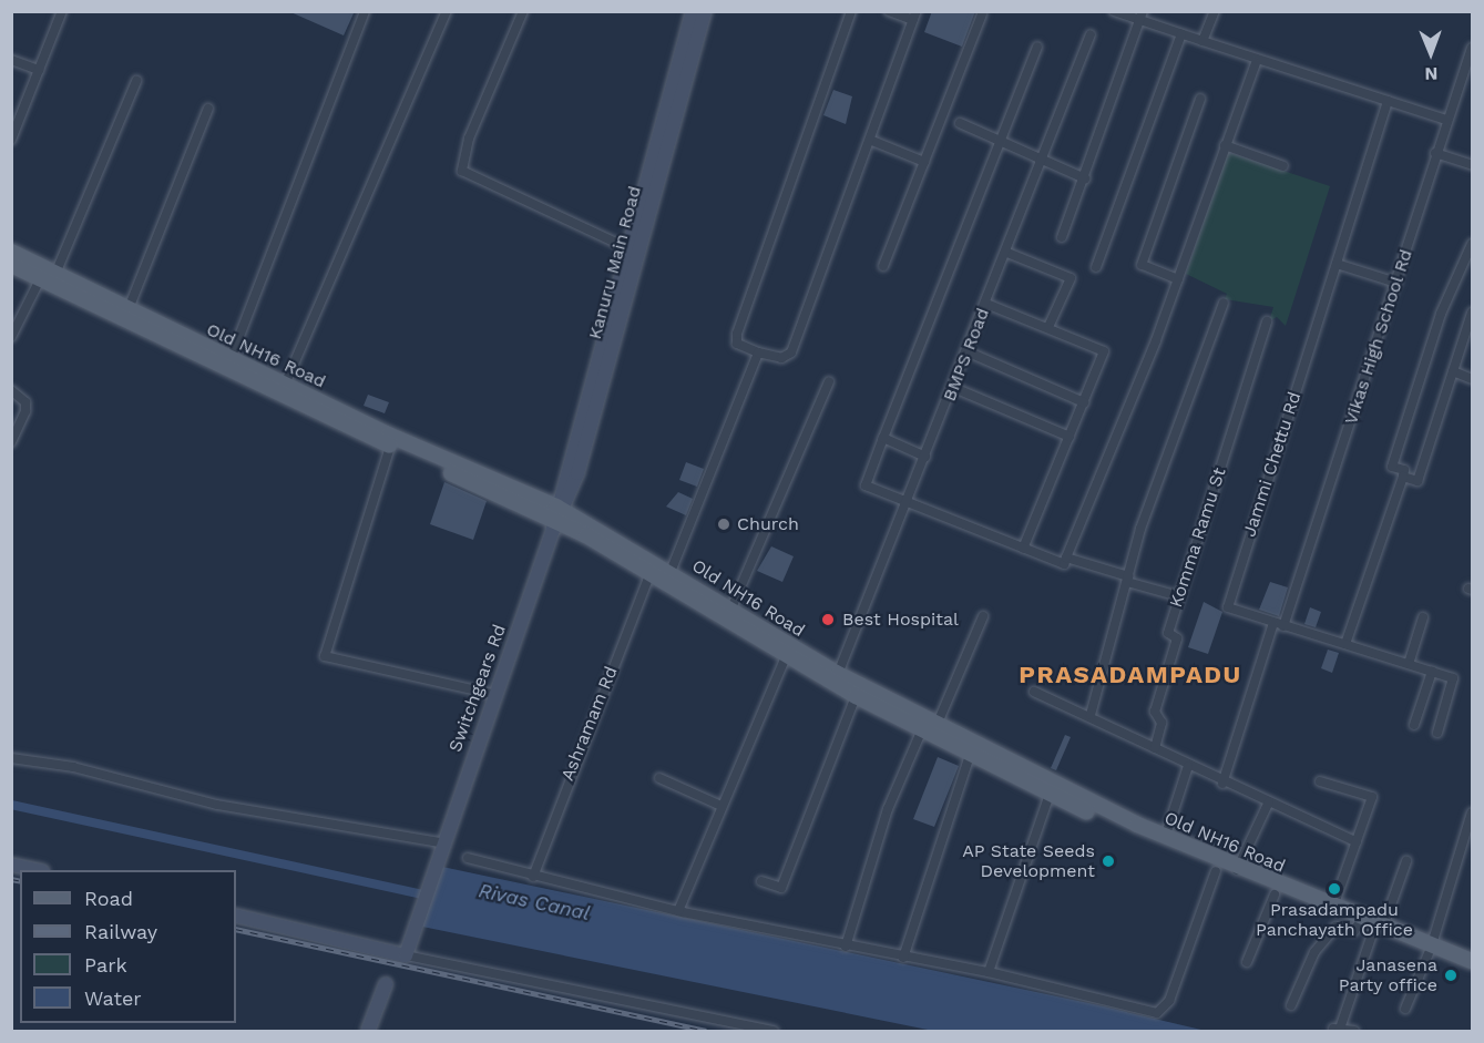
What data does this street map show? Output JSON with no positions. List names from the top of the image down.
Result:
{
  "streets": {
    "main road": ["Kanuru Main Road", "Old NH16 Road", "Switchgears Rd"],
    "street": [
      "Vikas High School Rd",
      "BMPS Road",
      "Jammi Chettu Rd",
      "Komma Ramu St",
      "Ashramam Rd"
    ]
  },
  "crossings": [
    ["Kanuru Main Road", "Old NH16 Road"],
    ["Kanuru Main Road", "Switchgears Rd"],
    ["Vikas High School Rd", "Jammi Chettu Rd"],
    ["BMPS Road", "Old NH16 Road"],
    ["Old NH16 Road", "Switchgears Rd"],
    ["Old NH16 Road", "Ashramam Rd"]
  ],
  "districts": ["PRASADAMPADU"],
  "water": ["Rivas Canal"],
  "places": [
    "Church",
    "Best Hospital",
    "AP State Seeds Development",
    "Prasadampadu Panchayath Office",
    "Janasena Party office"
  ],
  "legend": [
    "Road",
    "Railway",
    "Park",
    "Water"
  ],
  "north": "bottom"
}
